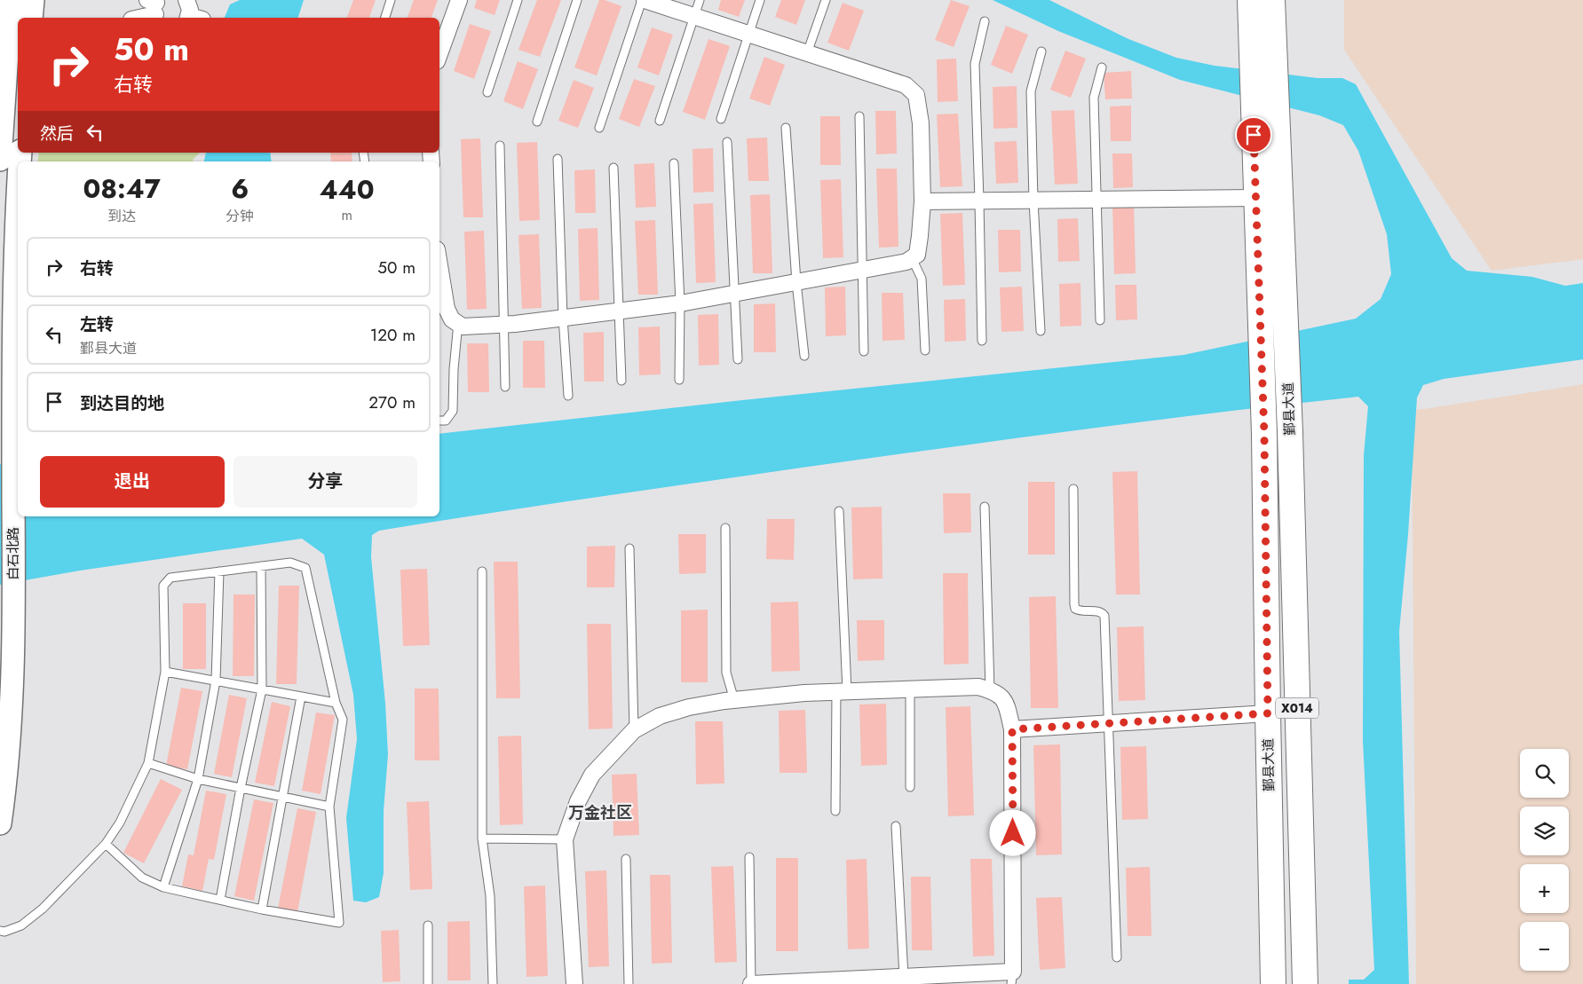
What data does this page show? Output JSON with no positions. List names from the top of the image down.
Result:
{
  "streets": {
    "main road": ["鄞县大道", "白石北路", "X014"]
  },
  "districts": ["万金社区"],
  "page": {
    "turn": ["50 m", "右转"],
    "then": "然后",
    "eta": [
      "08:47",
      "到达",
      "6",
      "分钟",
      "440",
      "m"
    ],
    "list": [
      {
        "name": "右转",
        "value": "50 m"
      },
      {
        "name": "左转",
        "note": "鄞县大道",
        "value": "120 m"
      },
      {
        "name": "到达目的地",
        "value": "270 m"
      }
    ],
    "buttons": ["退出", "分享"],
    "map_buttons": ["+", "−"]
  }
}
